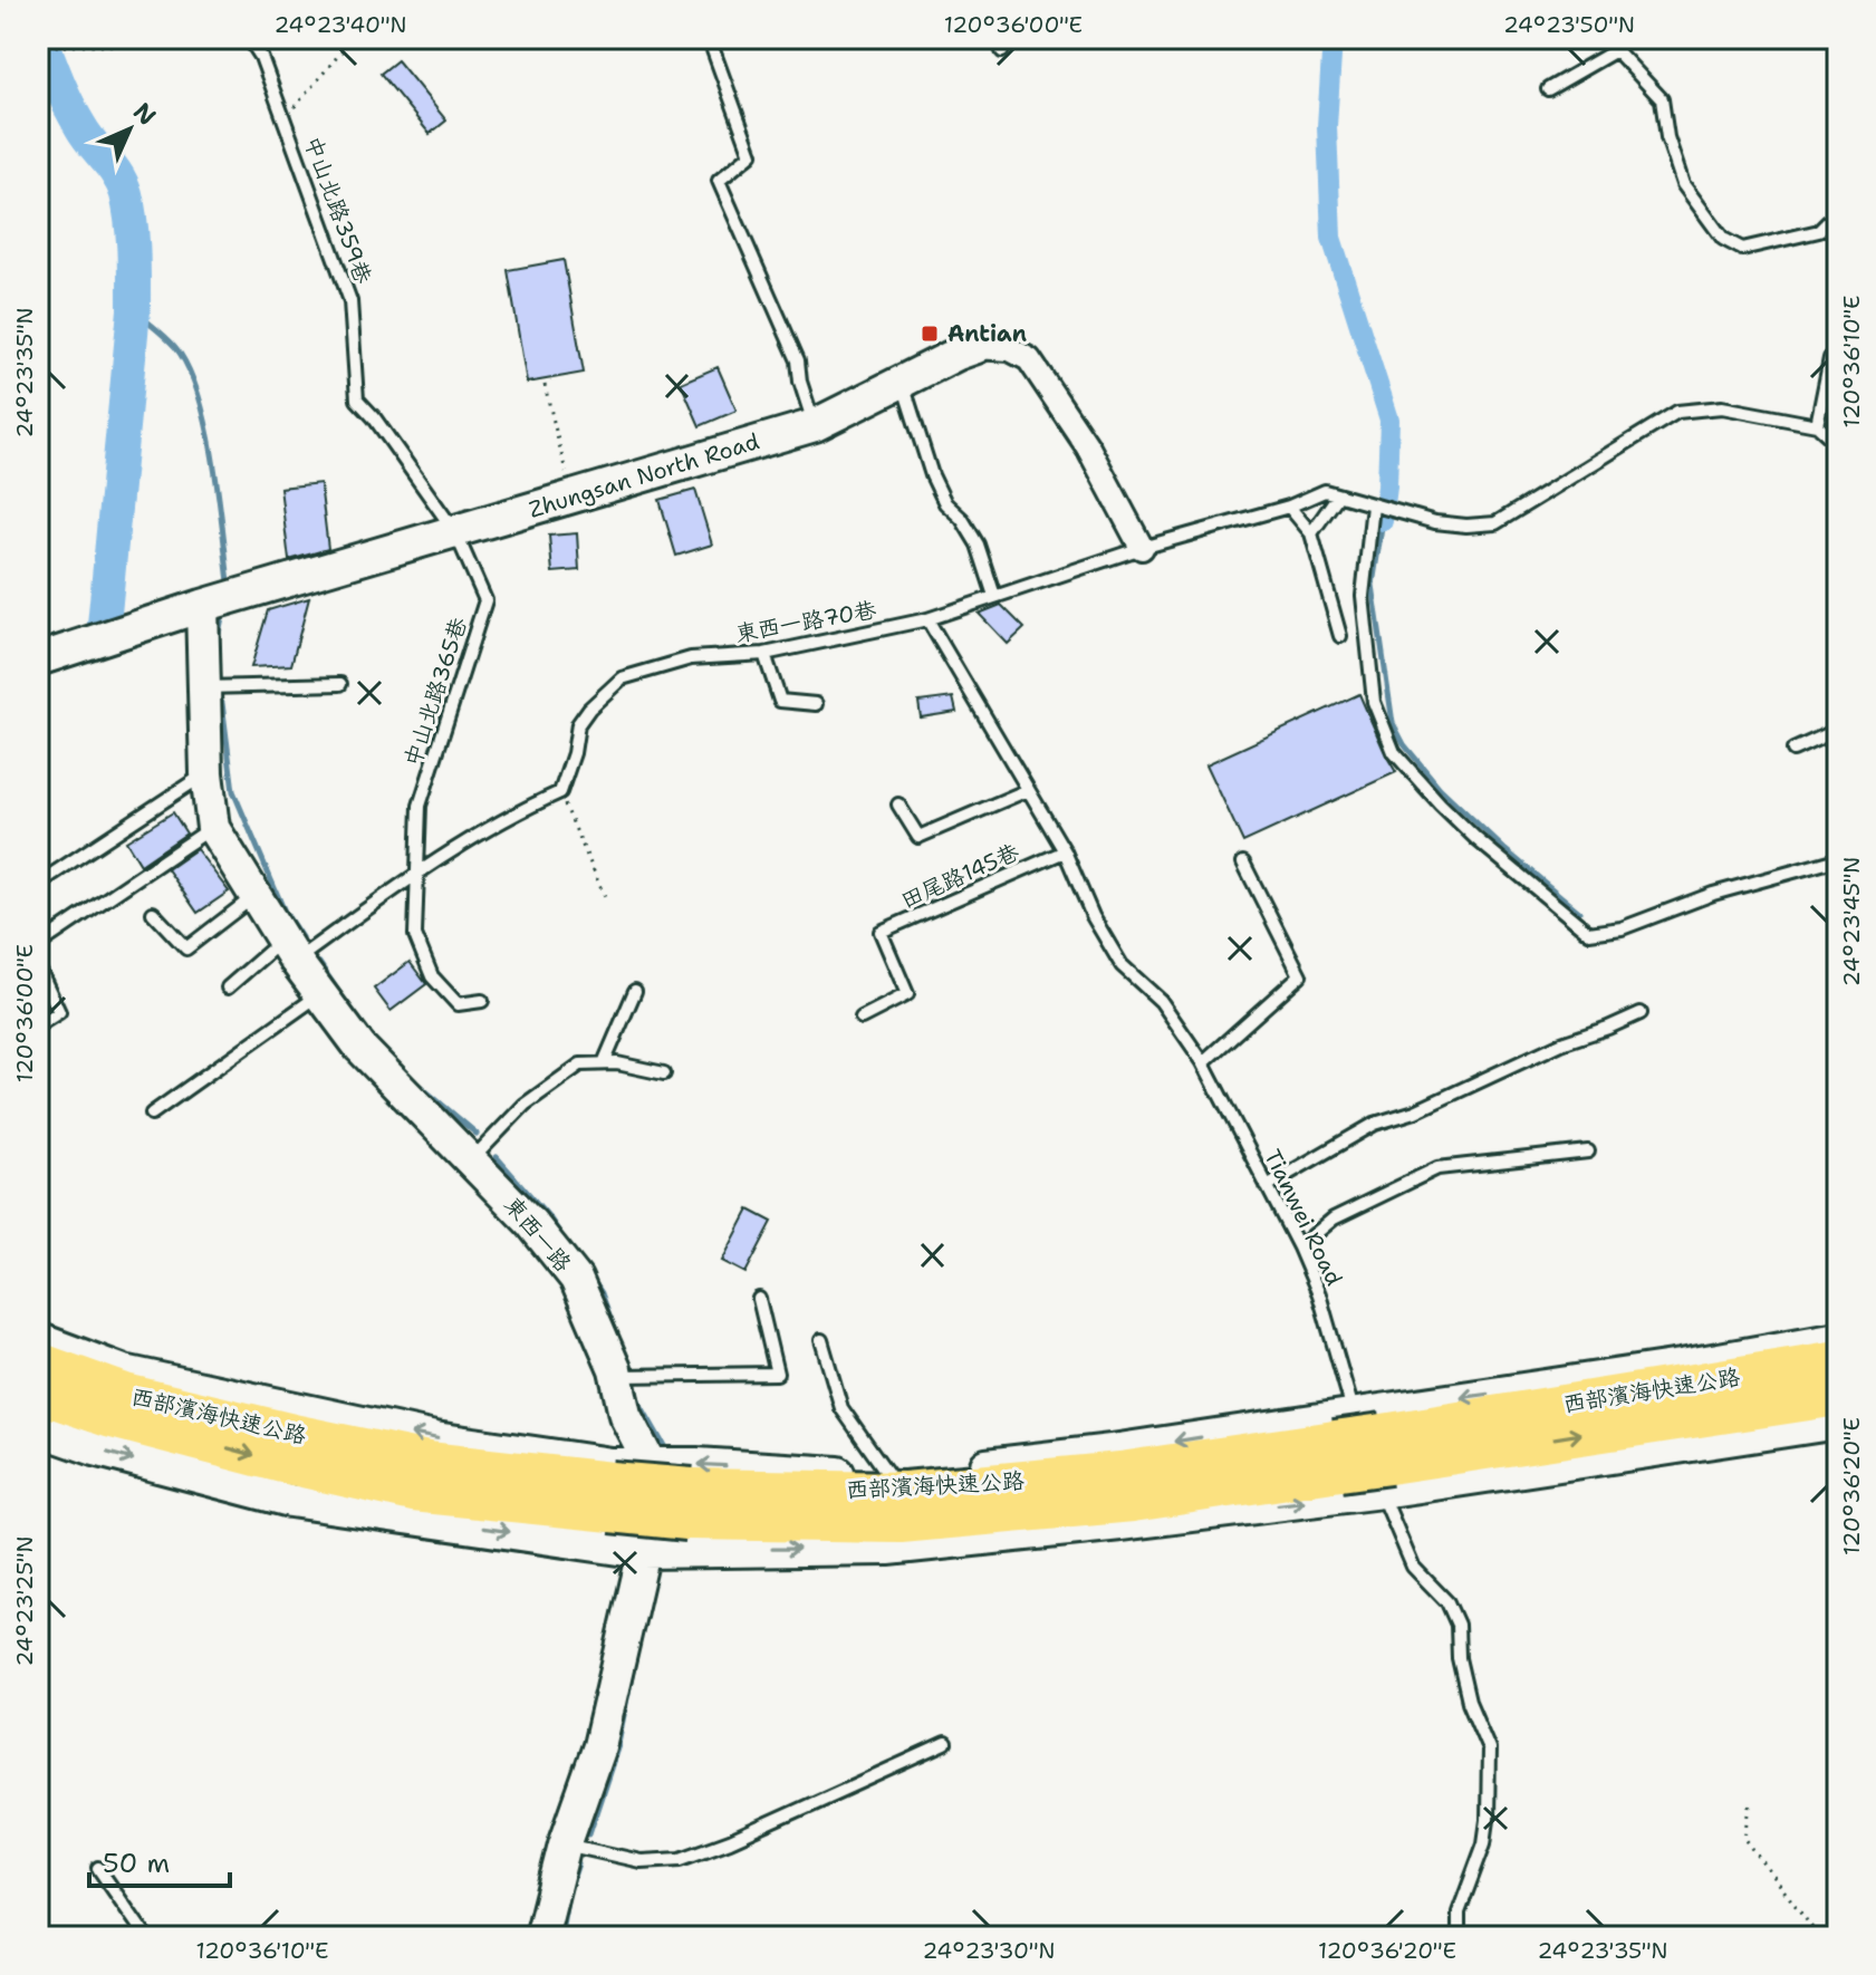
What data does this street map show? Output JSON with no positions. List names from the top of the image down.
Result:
{
  "streets": {
    "highway": ["西部濱海快速公路"],
    "street": ["Zhungsan North Road", "東西一路"],
    "lane": [
      "中山北路359巷",
      "東西一路70巷",
      "中山北路365巷",
      "田尾路145巷",
      "Tianwei Road"
    ]
  },
  "crossings": [
    ["中山北路359巷", "Zhungsan North Road"],
    ["中山北路359巷", "中山北路365巷"],
    ["Zhungsan North Road", "東西一路70巷"],
    ["Zhungsan North Road", "中山北路365巷"],
    ["Zhungsan North Road", "東西一路"],
    ["東西一路70巷", "Tianwei Road"],
    ["田尾路145巷", "Tianwei Road"],
    ["Tianwei Road", "西部濱海快速公路"]
  ],
  "places": {
    "transit": ["Antian"]
  },
  "scale_bar": "50 m",
  "north": "top right",
  "coordinates": [
    "24°23'40\"N",
    "120°36'00\"E",
    "24°23'50\"N",
    "120°36'10\"E",
    "24°23'35\"N",
    "24°23'45\"N",
    "120°36'20\"E",
    "24°23'25\"N",
    "24°23'30\"N"
  ]
}
